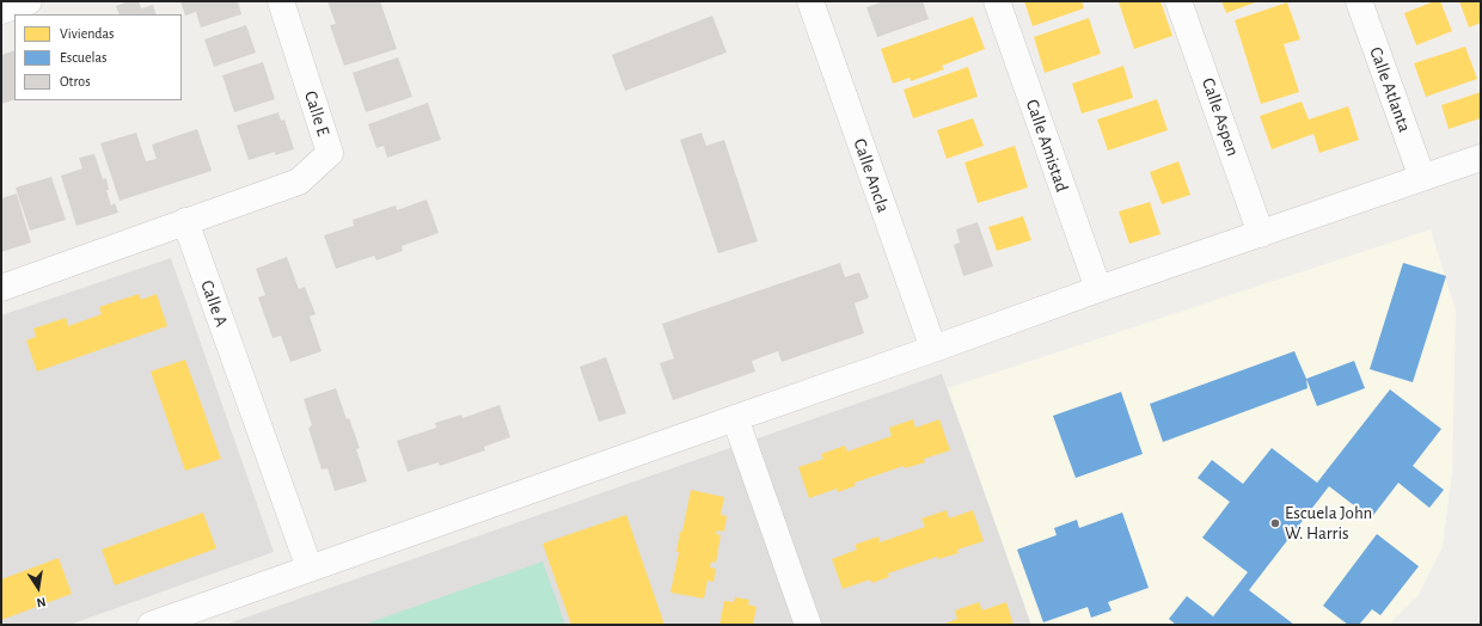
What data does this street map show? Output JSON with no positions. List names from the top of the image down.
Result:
{
  "streets": {
    "street": [
      "Calle Atlanta",
      "Calle E",
      "Calle Aspen",
      "Calle Amistad",
      "Calle Ancla",
      "Calle A"
    ]
  },
  "crossings": [
    ["Calle E", "Calle A"]
  ],
  "places": ["Escuela John W. Harris"],
  "legend": ["Viviendas", "Escuelas", "Otros"],
  "north": "bottom"
}
